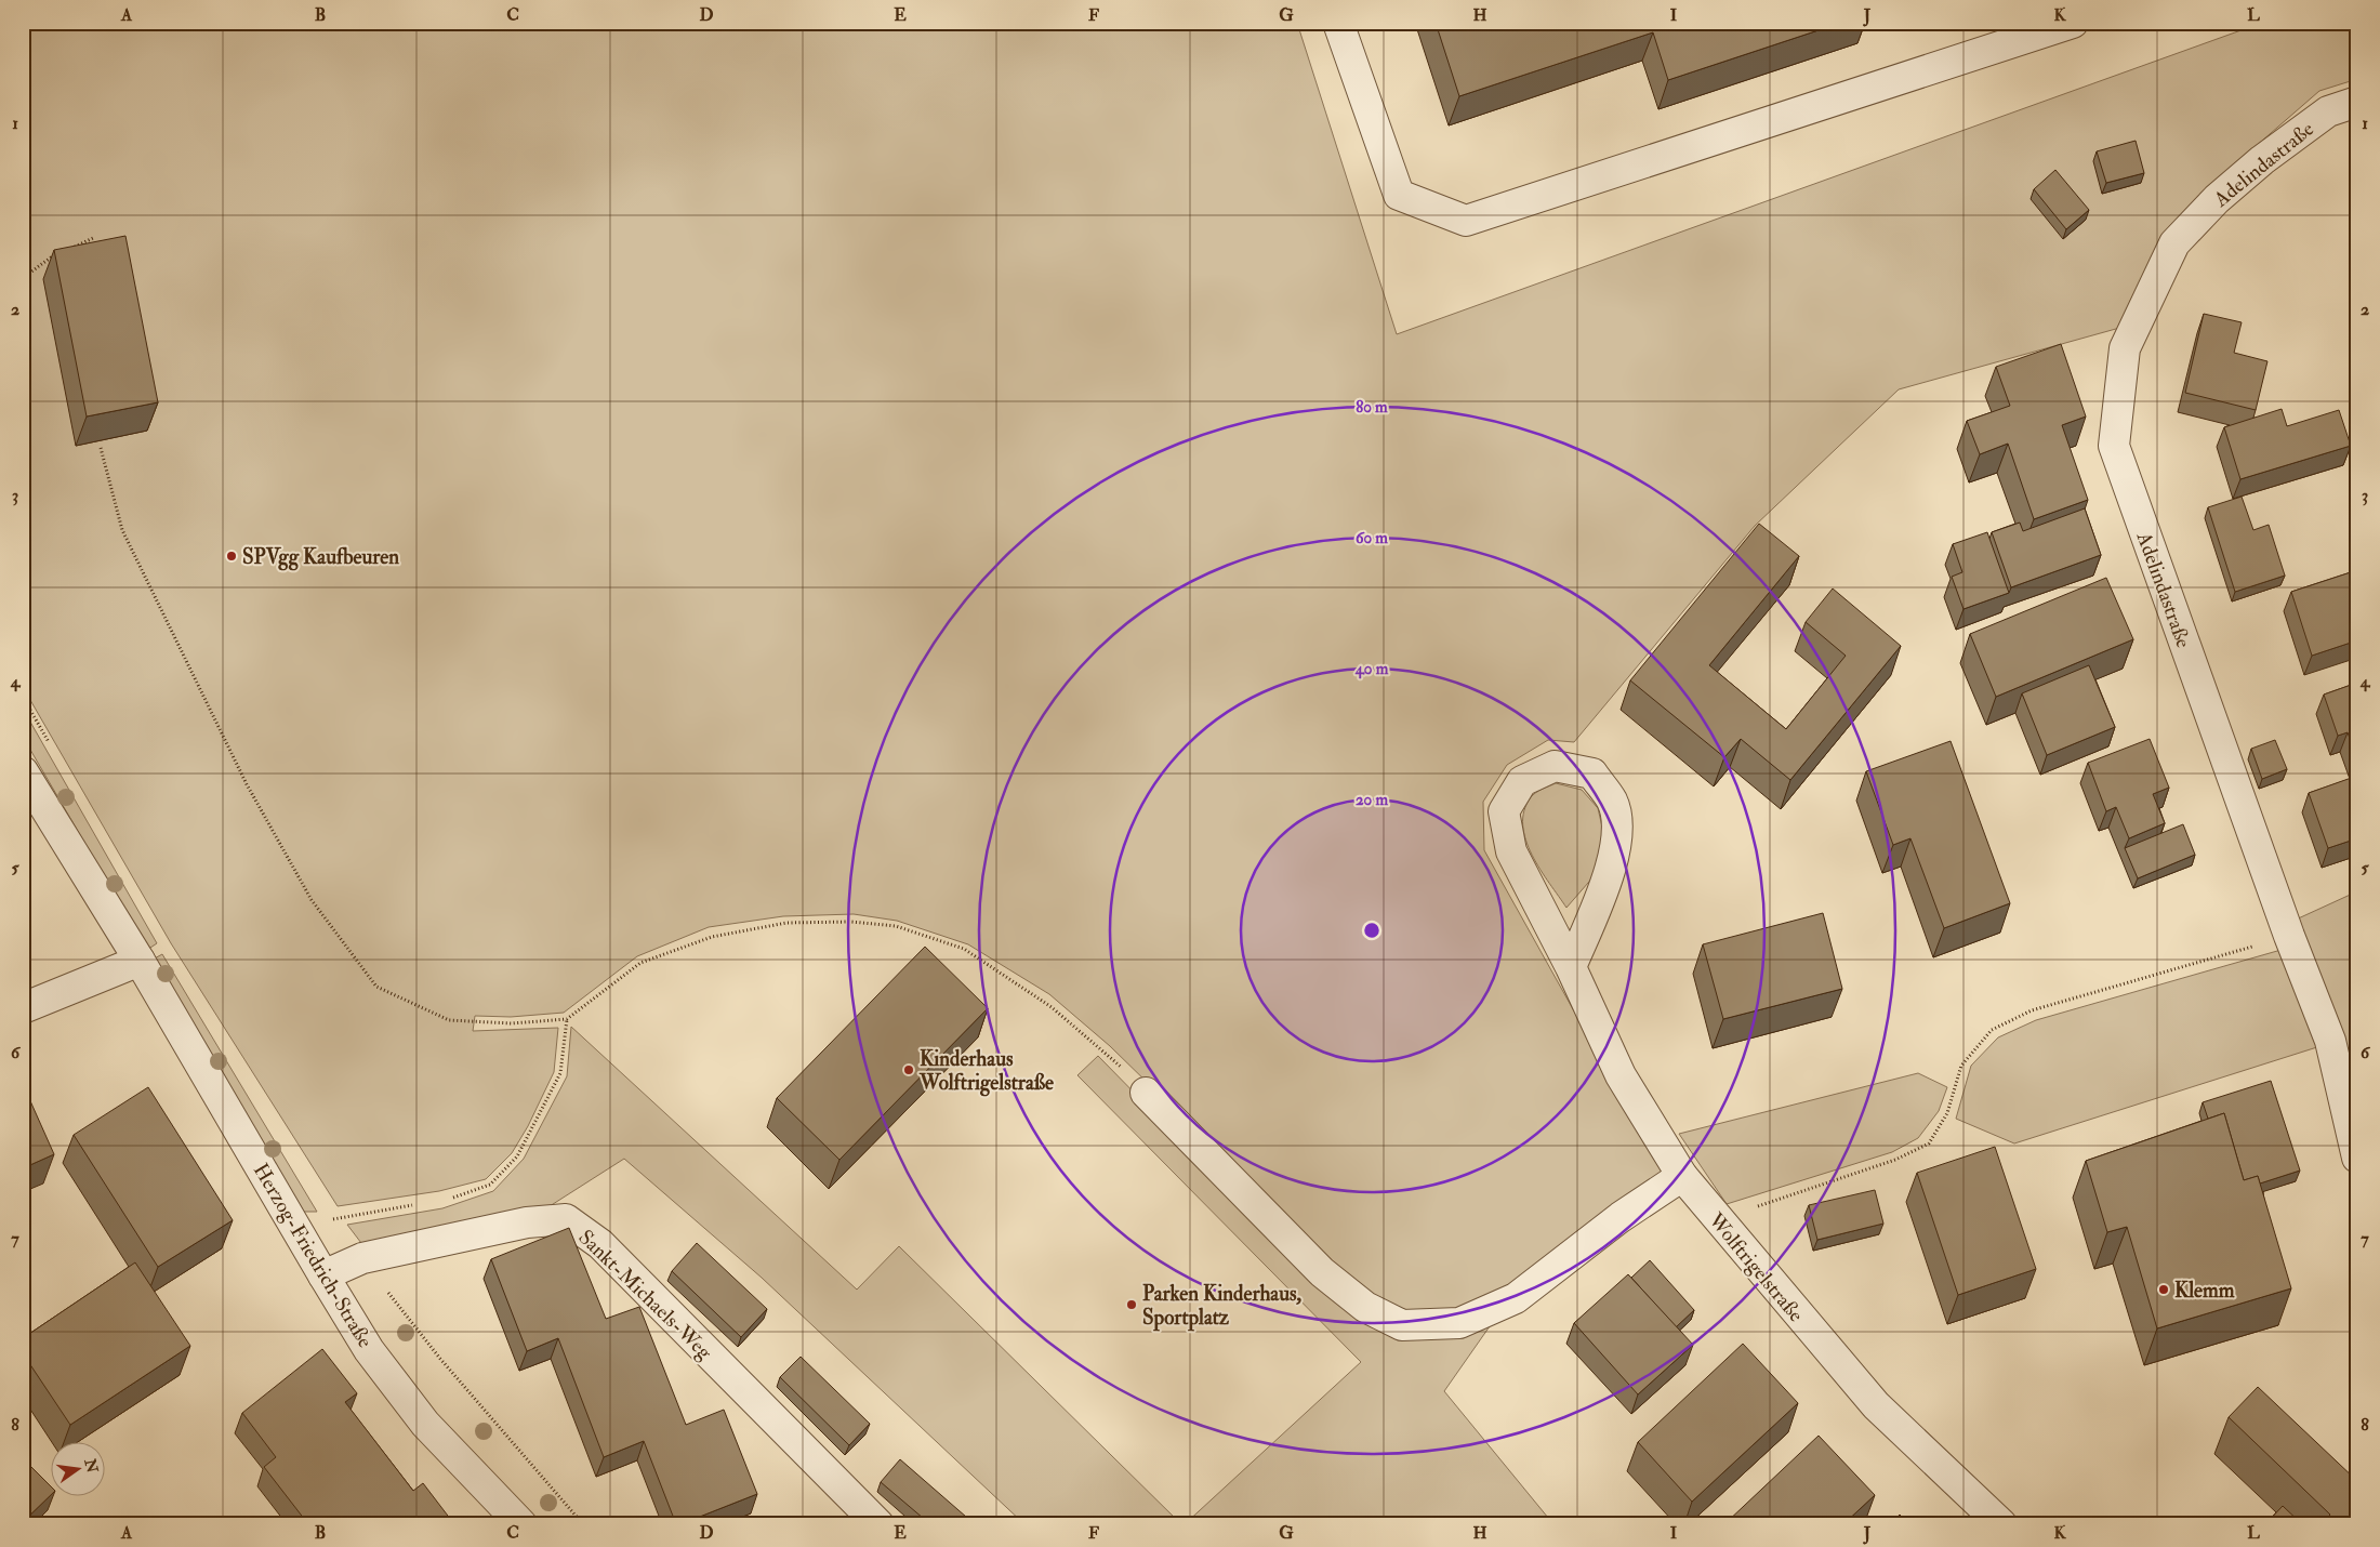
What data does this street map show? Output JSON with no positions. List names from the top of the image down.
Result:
{
  "streets": {
    "street": [
      "Adelindastraße",
      "Herzog-Friedrich-Straße",
      "Wolftrigelstraße",
      "Sankt-Michaels-Weg"
    ]
  },
  "crossings": [
    ["Herzog-Friedrich-Straße", "Sankt-Michaels-Weg"]
  ],
  "places": [
    "SPVgg Kaufbeuren",
    "Kinderhaus Wolftrigelstraße",
    "Klemm",
    "Parken Kinderhaus, Sportplatz"
  ],
  "north": "right",
  "grid": {
    "columns": [
      "A",
      "B",
      "C",
      "D",
      "E",
      "F",
      "G",
      "H",
      "I",
      "J",
      "K",
      "L"
    ],
    "rows": [
      "1",
      "2",
      "3",
      "4",
      "5",
      "6",
      "7",
      "8"
    ]
  },
  "rings": [
    "80 m",
    "60 m",
    "40 m",
    "20 m"
  ]
}
